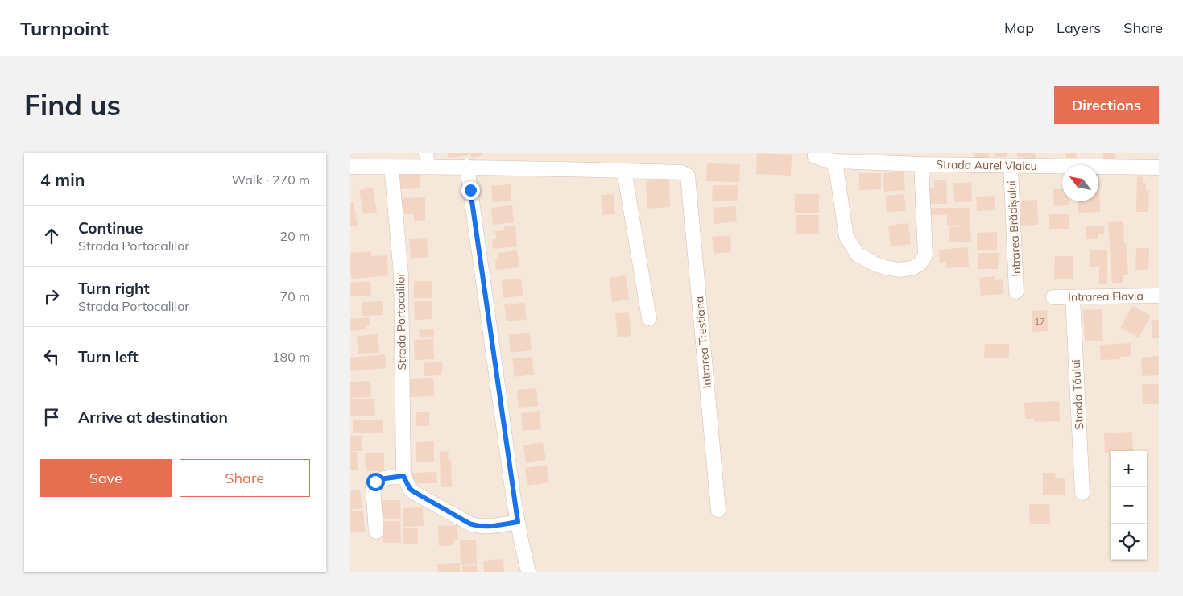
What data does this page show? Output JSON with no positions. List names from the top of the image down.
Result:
{
  "streets": {
    "street": [
      "Strada Aurel Vlaicu",
      "Intrarea Brădișului",
      "Intrarea Flavia",
      "Strada Portocalilor",
      "Intrarea Trestiana",
      "Strada Tăului"
    ]
  },
  "crossings": [
    ["Strada Aurel Vlaicu", "Intrarea Brădișului"],
    ["Intrarea Flavia", "Strada Tăului"]
  ],
  "house_numbers": ["17"],
  "north": "top left",
  "page": {
    "header": "Turnpoint",
    "nav": ["Map", "Layers", "Share"],
    "buttons": [
      "Directions",
      ["Save", "Share"]
    ],
    "title": "Find us",
    "heading": ["4 min", "Walk · 270 m"],
    "list": [
      ["Continue", "Strada Portocalilor", "20 m"],
      ["Turn right", "Strada Portocalilor", "70 m"],
      ["Turn left", "180 m"],
      "Arrive at destination"
    ],
    "map_buttons": ["+", "−"]
  }
}
